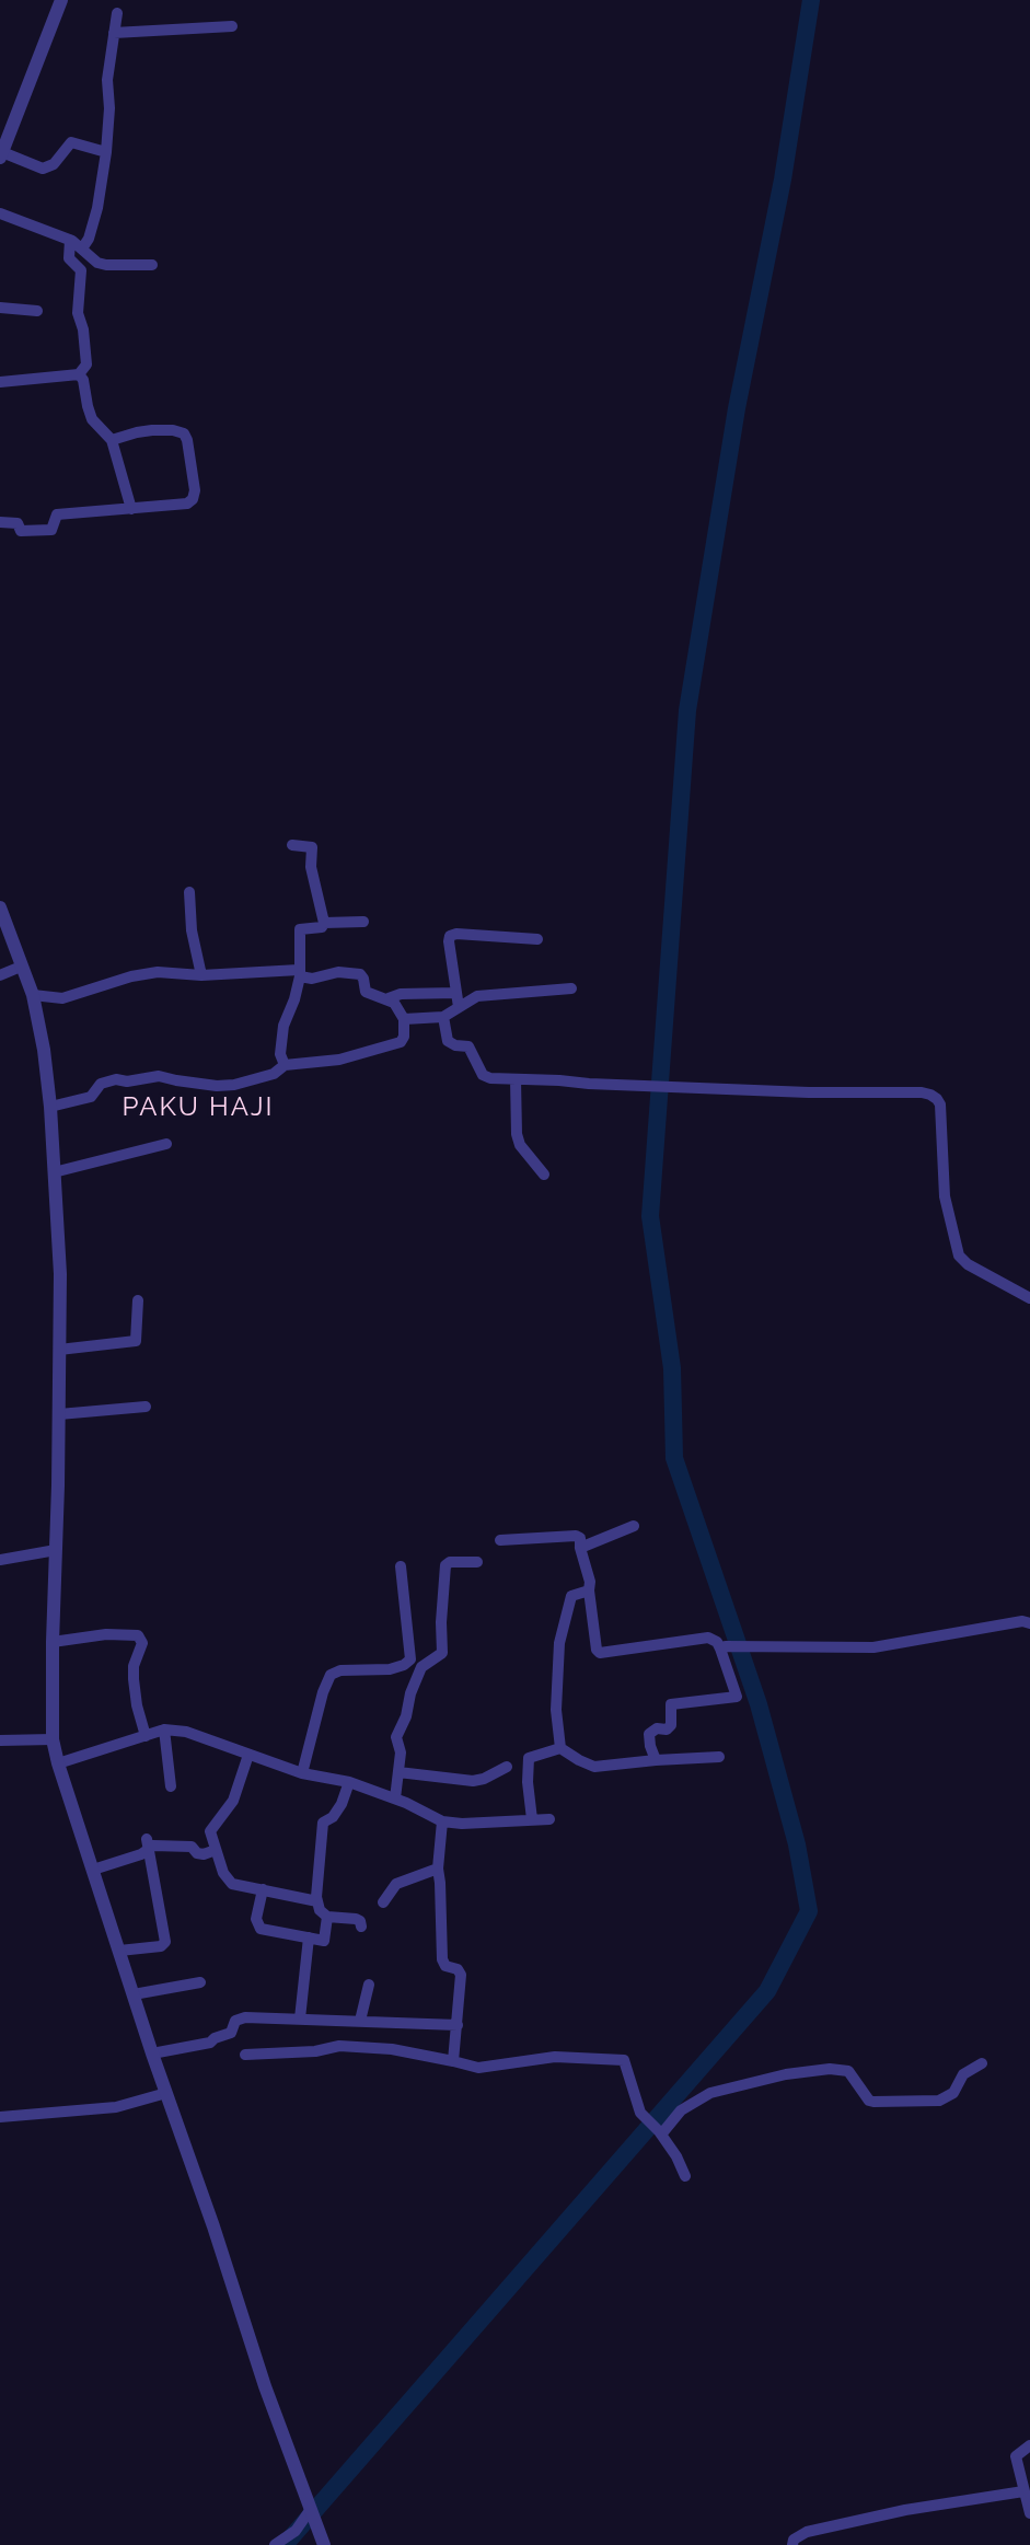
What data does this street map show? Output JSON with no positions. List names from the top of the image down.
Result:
{
  "districts": ["PAKU HAJI"]
}
